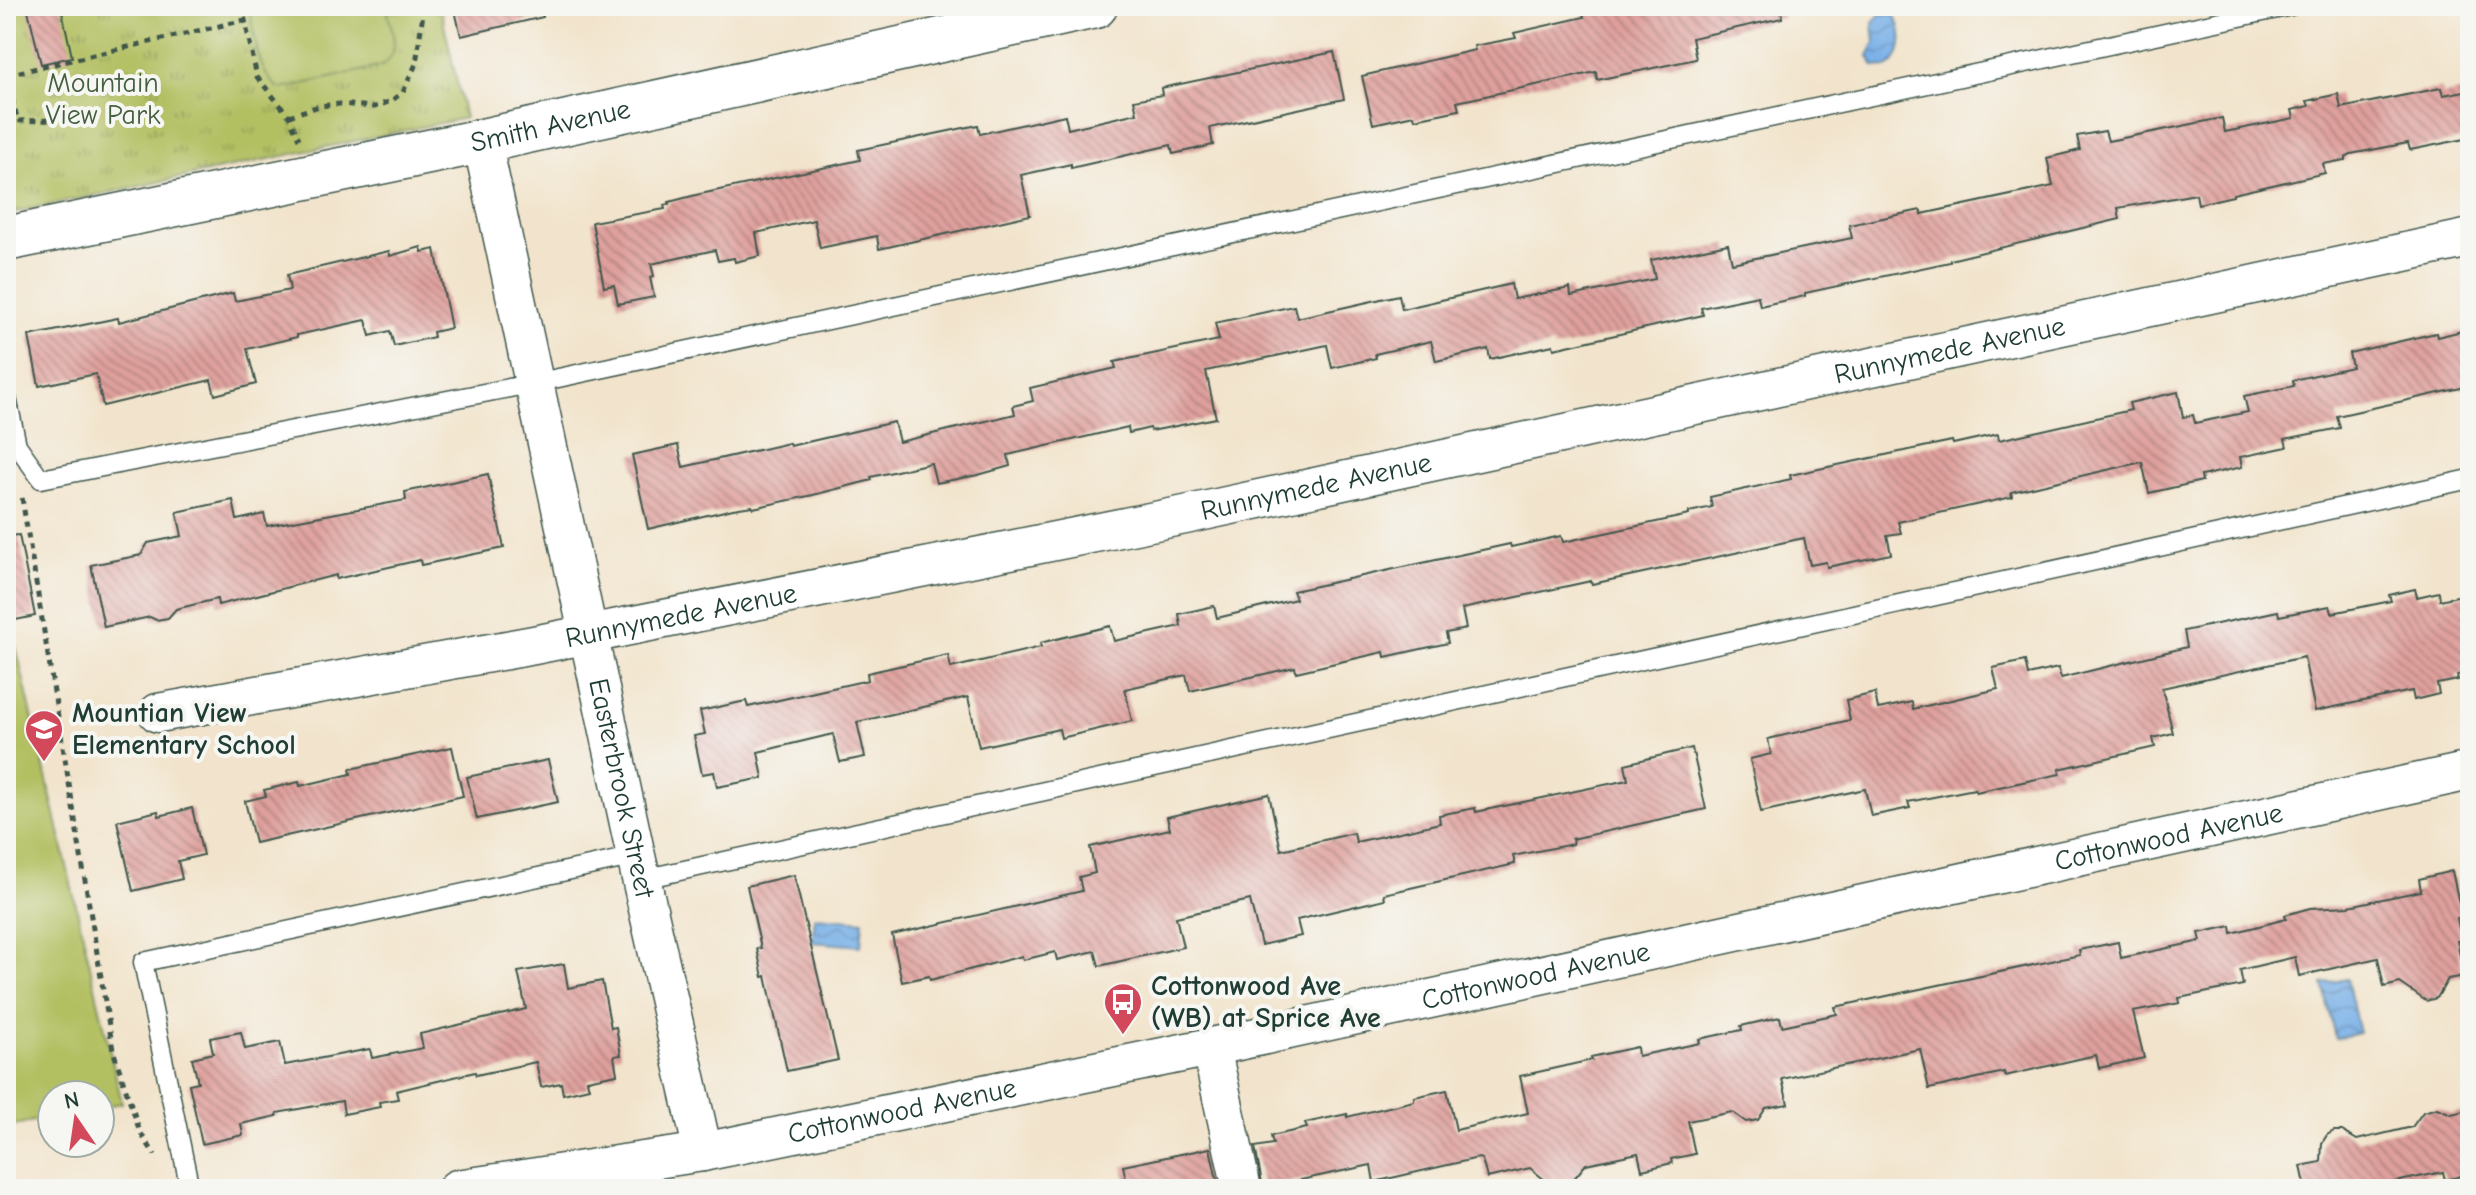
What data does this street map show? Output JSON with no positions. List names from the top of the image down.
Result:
{
  "streets": {
    "street": [
      "Smith Avenue",
      "Runnymede Avenue",
      "Easterbrook Street",
      "Cottonwood Avenue"
    ]
  },
  "crossings": [
    ["Smith Avenue", "Easterbrook Street"],
    ["Runnymede Avenue", "Easterbrook Street"],
    ["Easterbrook Street", "Cottonwood Avenue"]
  ],
  "parks": ["Mountain View Park"],
  "places": {
    "school or university": ["Mountian View Elementary School"],
    "bus stop": ["Cottonwood Ave (WB) at Sprice Ave"]
  },
  "north": "top"
}
